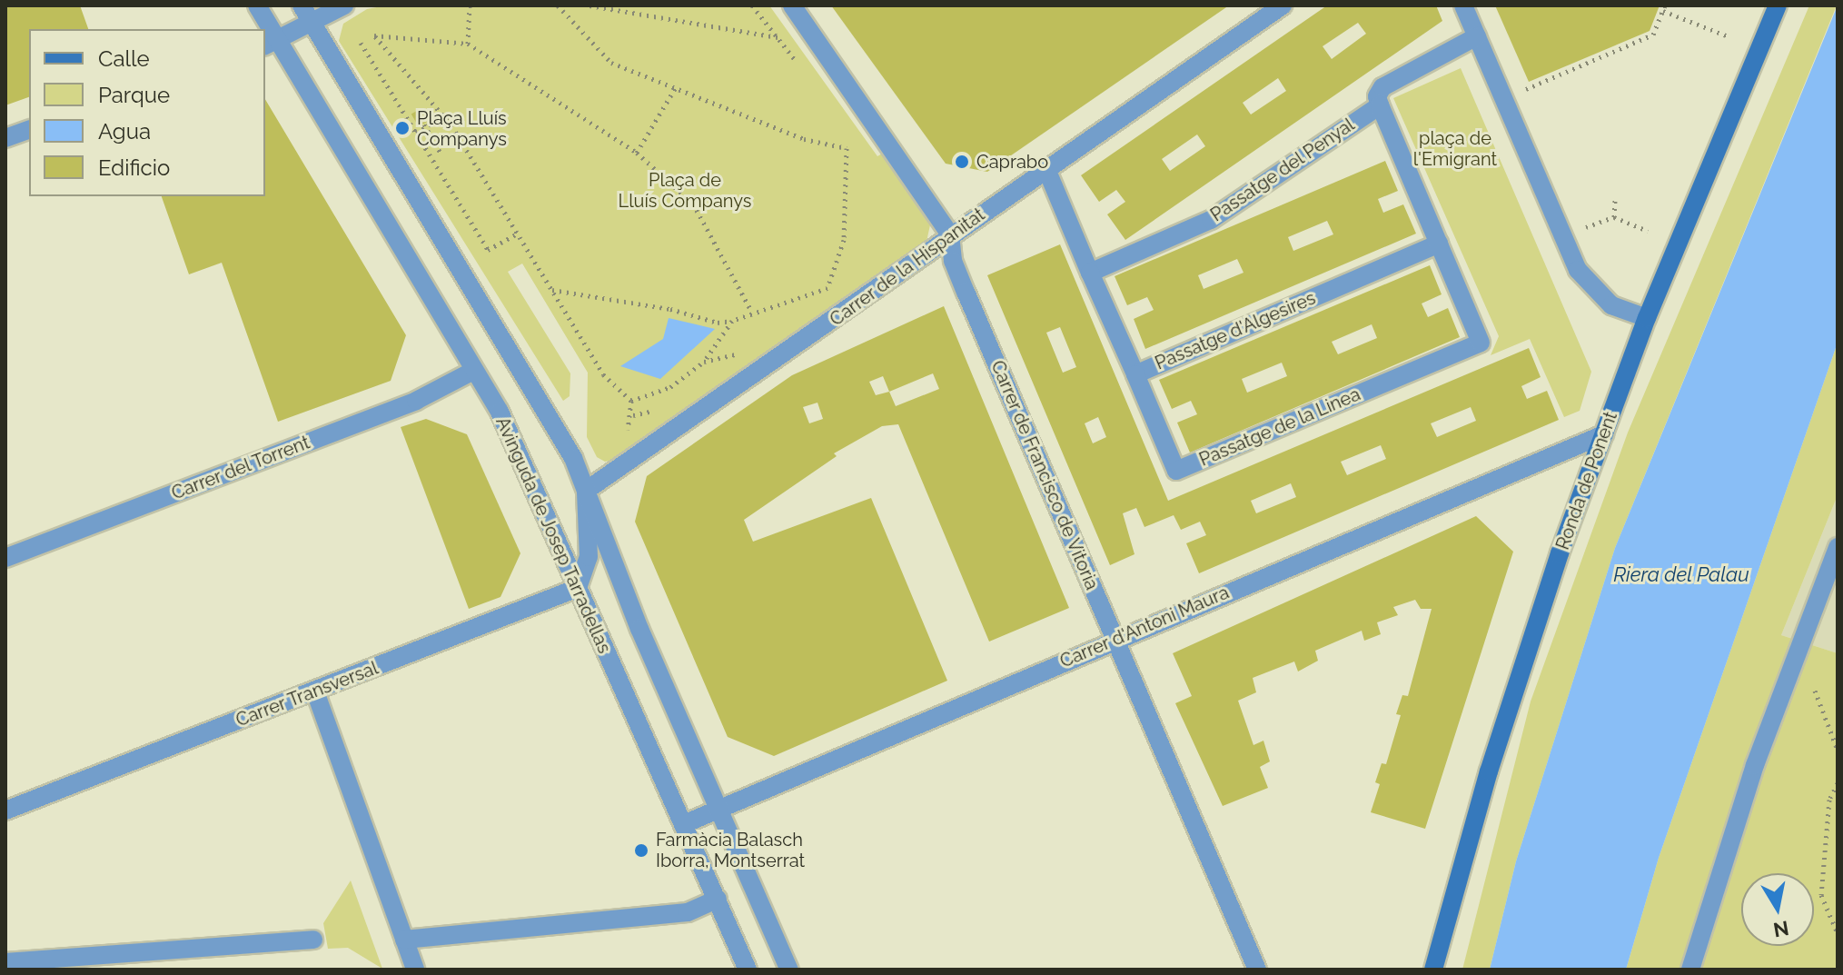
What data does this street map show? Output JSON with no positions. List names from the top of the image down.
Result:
{
  "streets": {
    "main road": ["Ronda de Ponent"],
    "street": [
      "Passatge del Penyal",
      "Carrer de la Hispanitat",
      "Passatge d'Algesires",
      "Passatge de la Linea",
      "Carrer del Torrent",
      "Carrer de Francisco de Vitoria",
      "Avinguda de Josep Tarradellas",
      "Carrer d'Antoni Maura",
      "Carrer Transversal"
    ]
  },
  "crossings": [
    ["Passatge del Penyal", "Passatge d'Algesires"],
    ["Carrer de la Hispanitat", "Carrer de Francisco de Vitoria"],
    ["Passatge d'Algesires", "Passatge de la Linea"],
    ["Carrer del Torrent", "Avinguda de Josep Tarradellas"],
    ["Carrer de Francisco de Vitoria", "Carrer d'Antoni Maura"],
    ["Ronda de Ponent", "Carrer d'Antoni Maura"],
    ["Avinguda de Josep Tarradellas", "Carrer d'Antoni Maura"],
    ["Avinguda de Josep Tarradellas", "Carrer Transversal"]
  ],
  "water": ["Riera del Palau"],
  "parks": ["plaça de l'Emigrant", "Plaça de Lluís Companys"],
  "places": ["Plaça Lluís Companys", "Caprabo", "Farmàcia Balasch Iborra, Montserrat"],
  "legend": [
    "Calle",
    "Parque",
    "Agua",
    "Edificio"
  ],
  "north": "bottom"
}
